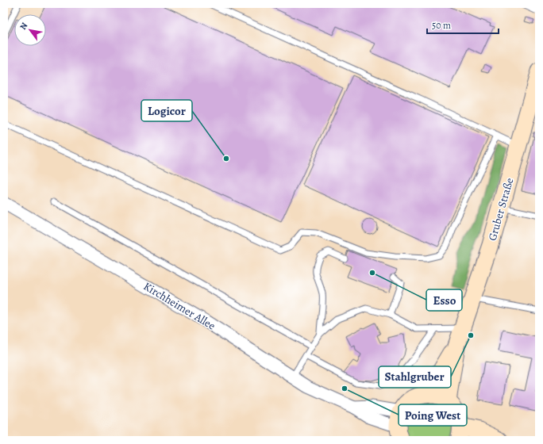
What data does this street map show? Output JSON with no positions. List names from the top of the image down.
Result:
{
  "streets": {
    "street": ["Gruber Straße", "Kirchheimer Allee"]
  },
  "places": [
    "Logicor",
    "Esso",
    "Stahlgruber",
    "Poing West"
  ],
  "scale_bar": "50 m",
  "north": "top left"
}
